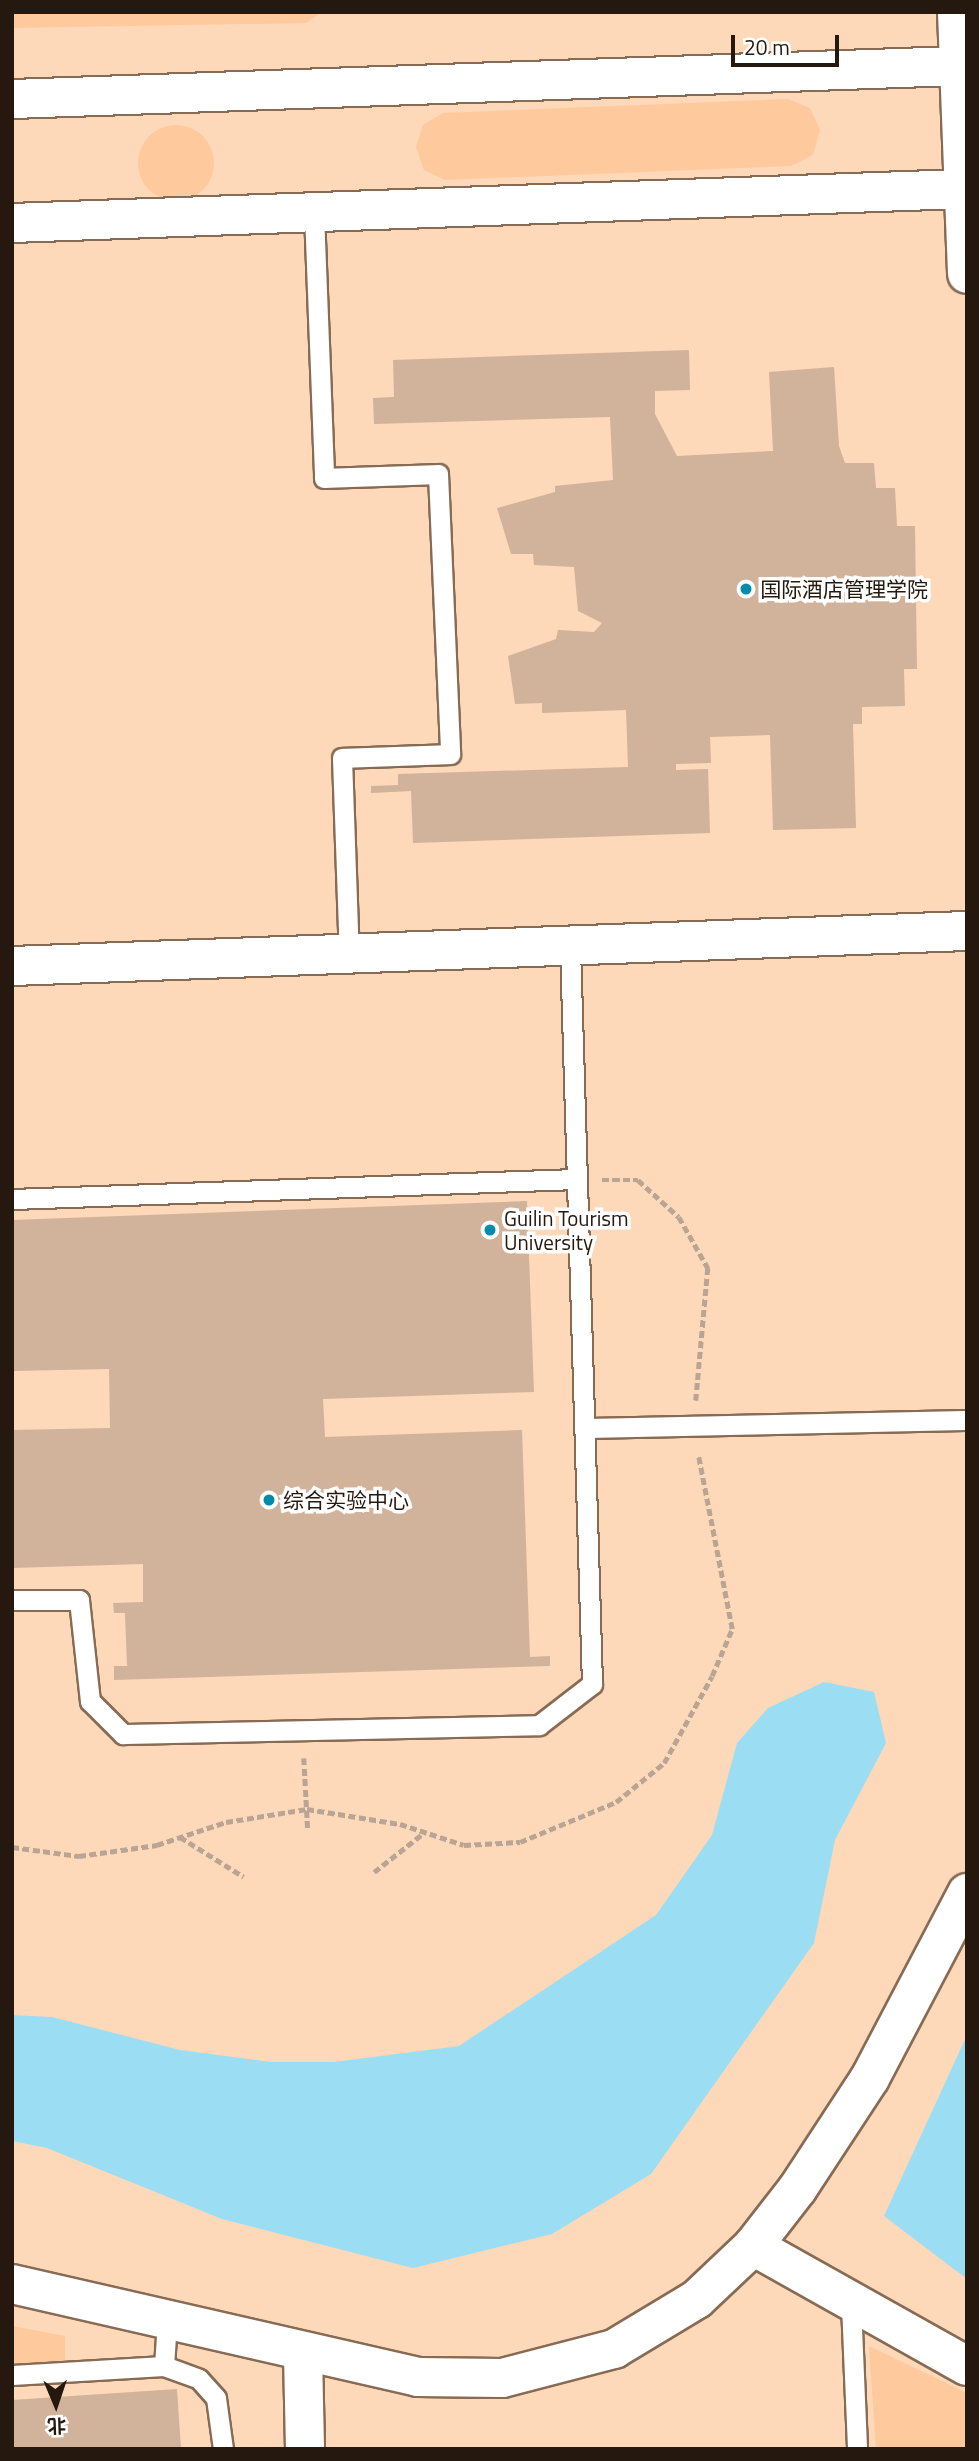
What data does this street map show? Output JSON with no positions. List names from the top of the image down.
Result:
{
  "places": ["国际酒店管理学院", "Guilin Tourism University", "综合实验中心"],
  "scale_bar": "20 m",
  "north": "bottom"
}
